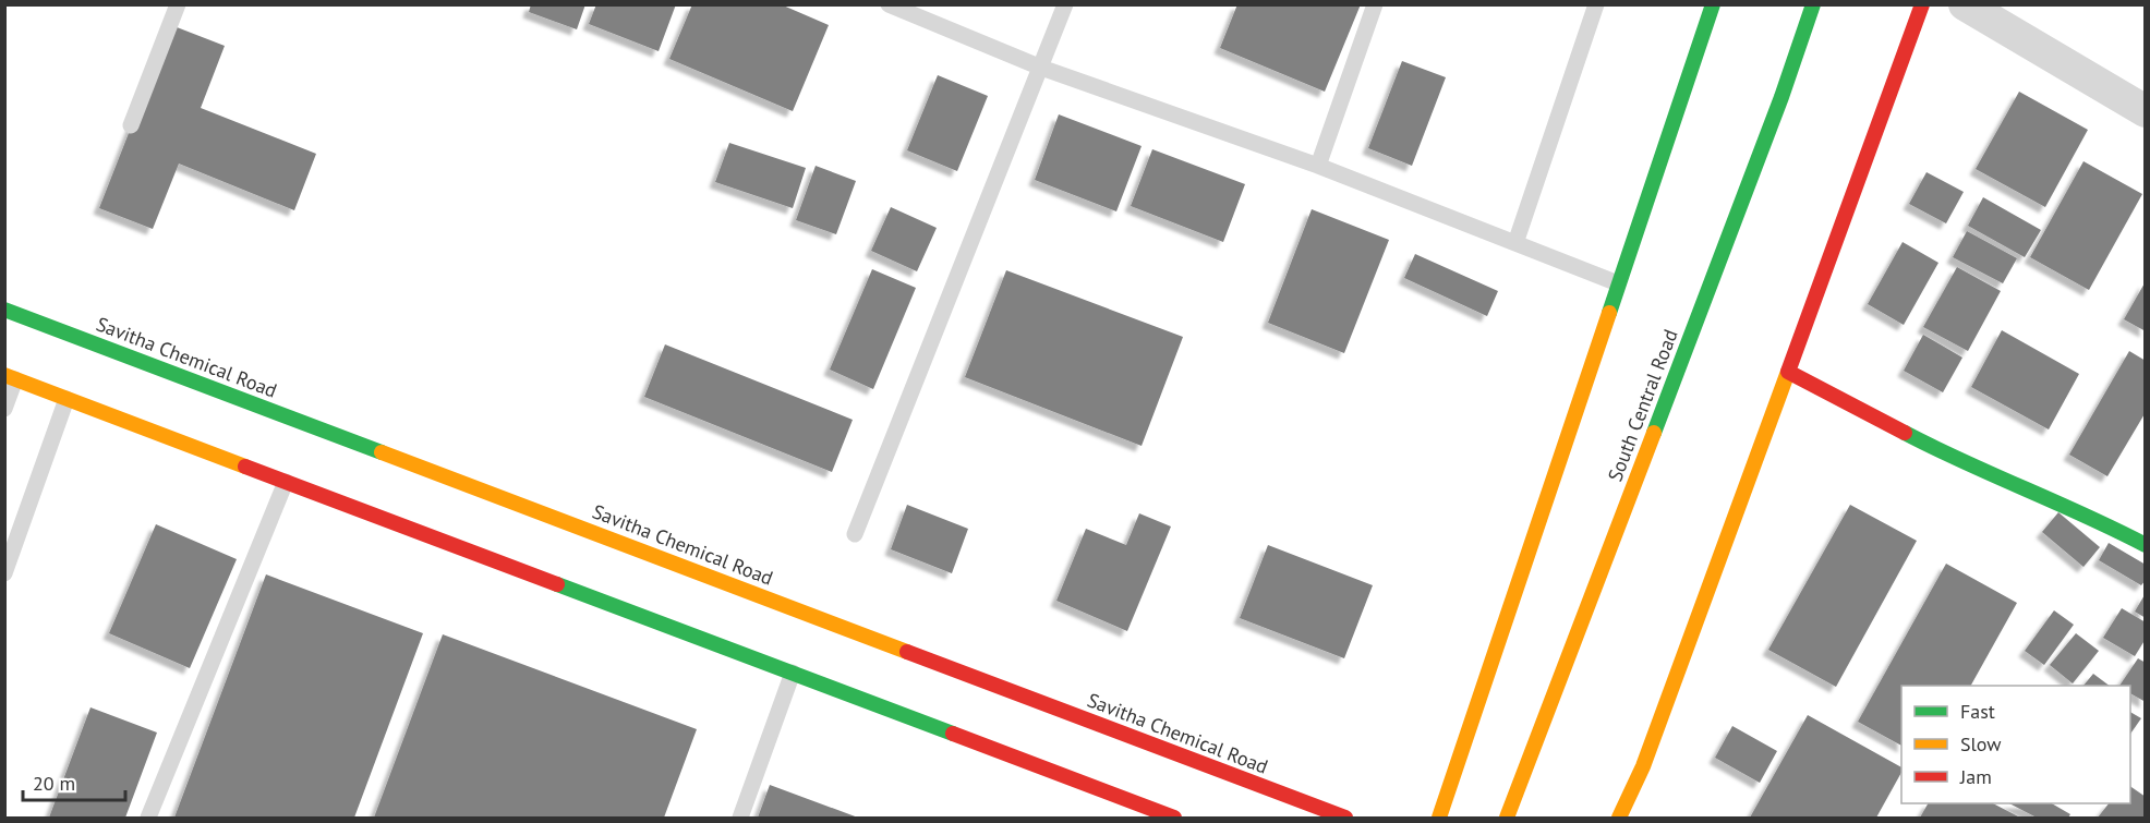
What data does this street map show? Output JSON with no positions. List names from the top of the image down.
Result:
{
  "streets": {
    "main road": ["Savitha Chemical Road", "South Central Road"]
  },
  "legend": ["Fast", "Slow", "Jam"],
  "scale_bar": "20 m"
}
